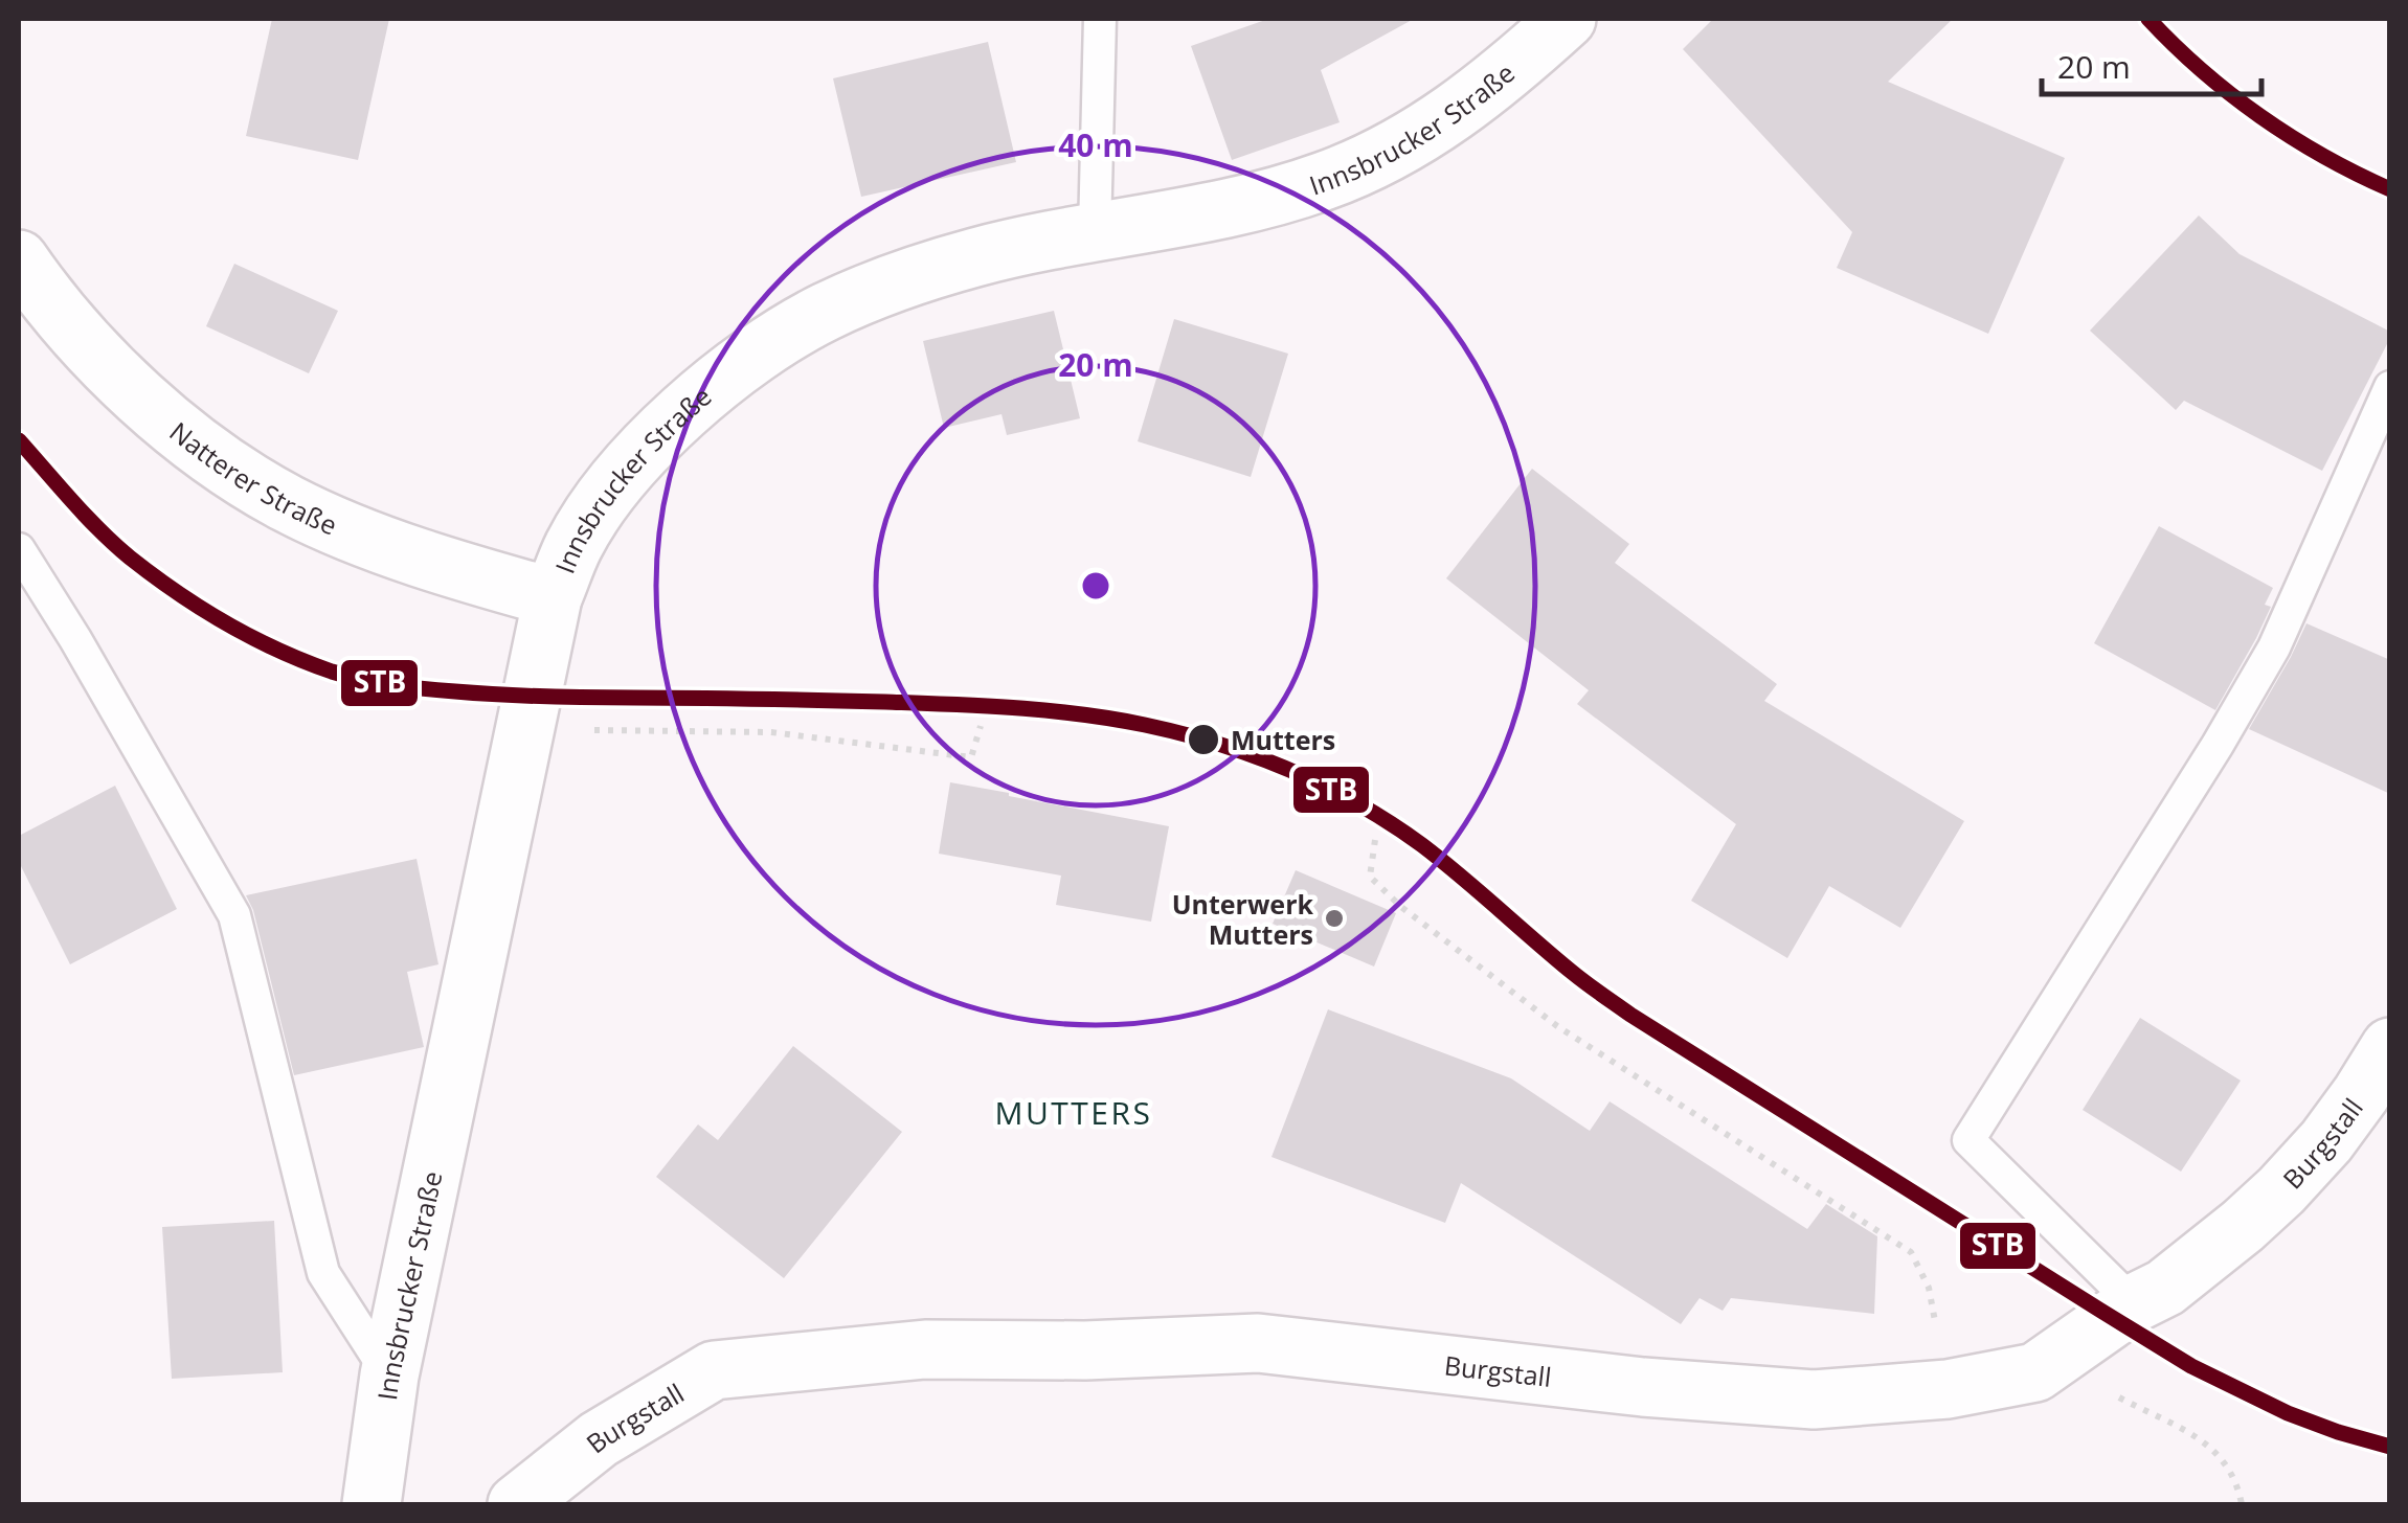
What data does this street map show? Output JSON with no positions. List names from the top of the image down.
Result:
{
  "streets": {
    "street": ["Innsbrucker Straße", "Natterer Straße", "Burgstall"]
  },
  "crossings": [
    ["Innsbrucker Straße", "Natterer Straße"]
  ],
  "districts": ["MUTTERS"],
  "places": ["Mutters", "Unterwerk Mutters"],
  "lines": ["transit line STB"],
  "scale_bar": "20 m",
  "rings": ["40 m", "20 m"]
}
